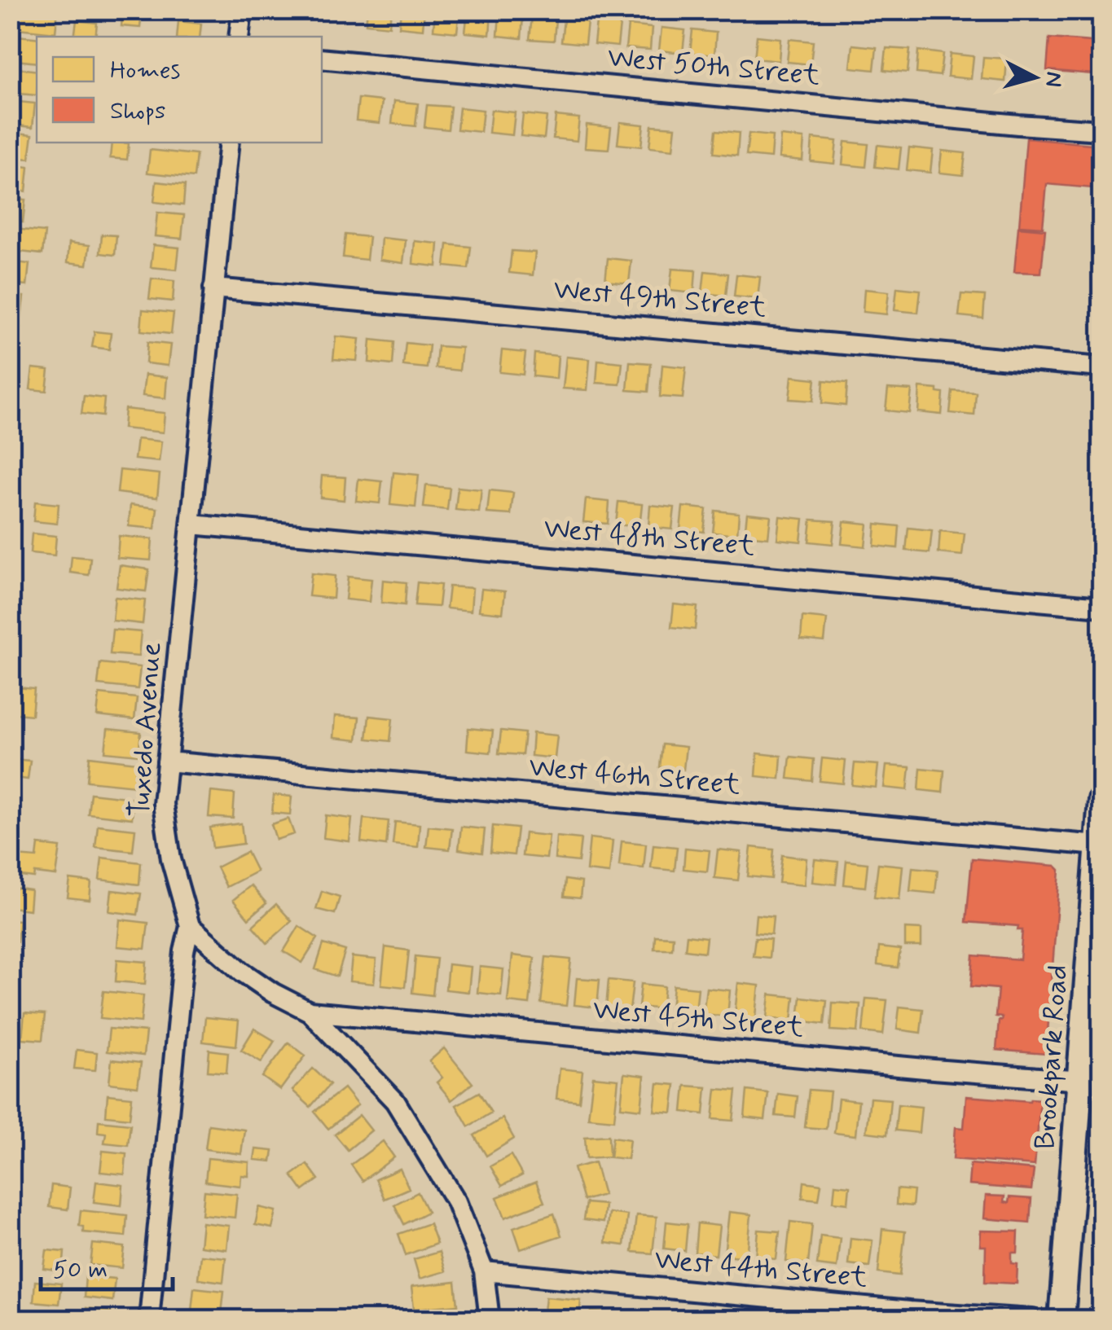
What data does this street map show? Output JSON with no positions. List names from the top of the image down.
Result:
{
  "streets": {
    "main road": ["Brookpark Road"],
    "street": [
      "West 50th Street",
      "West 49th Street",
      "West 48th Street",
      "Tuxedo Avenue",
      "West 46th Street",
      "West 45th Street",
      "West 44th Street"
    ]
  },
  "crossings": [
    ["West 49th Street", "Tuxedo Avenue"],
    ["West 48th Street", "Tuxedo Avenue"],
    ["Tuxedo Avenue", "West 46th Street"],
    ["West 46th Street", "Brookpark Road"],
    ["West 45th Street", "Brookpark Road"]
  ],
  "legend": ["Homes", "Shops"],
  "scale_bar": "50 m",
  "north": "right"
}
